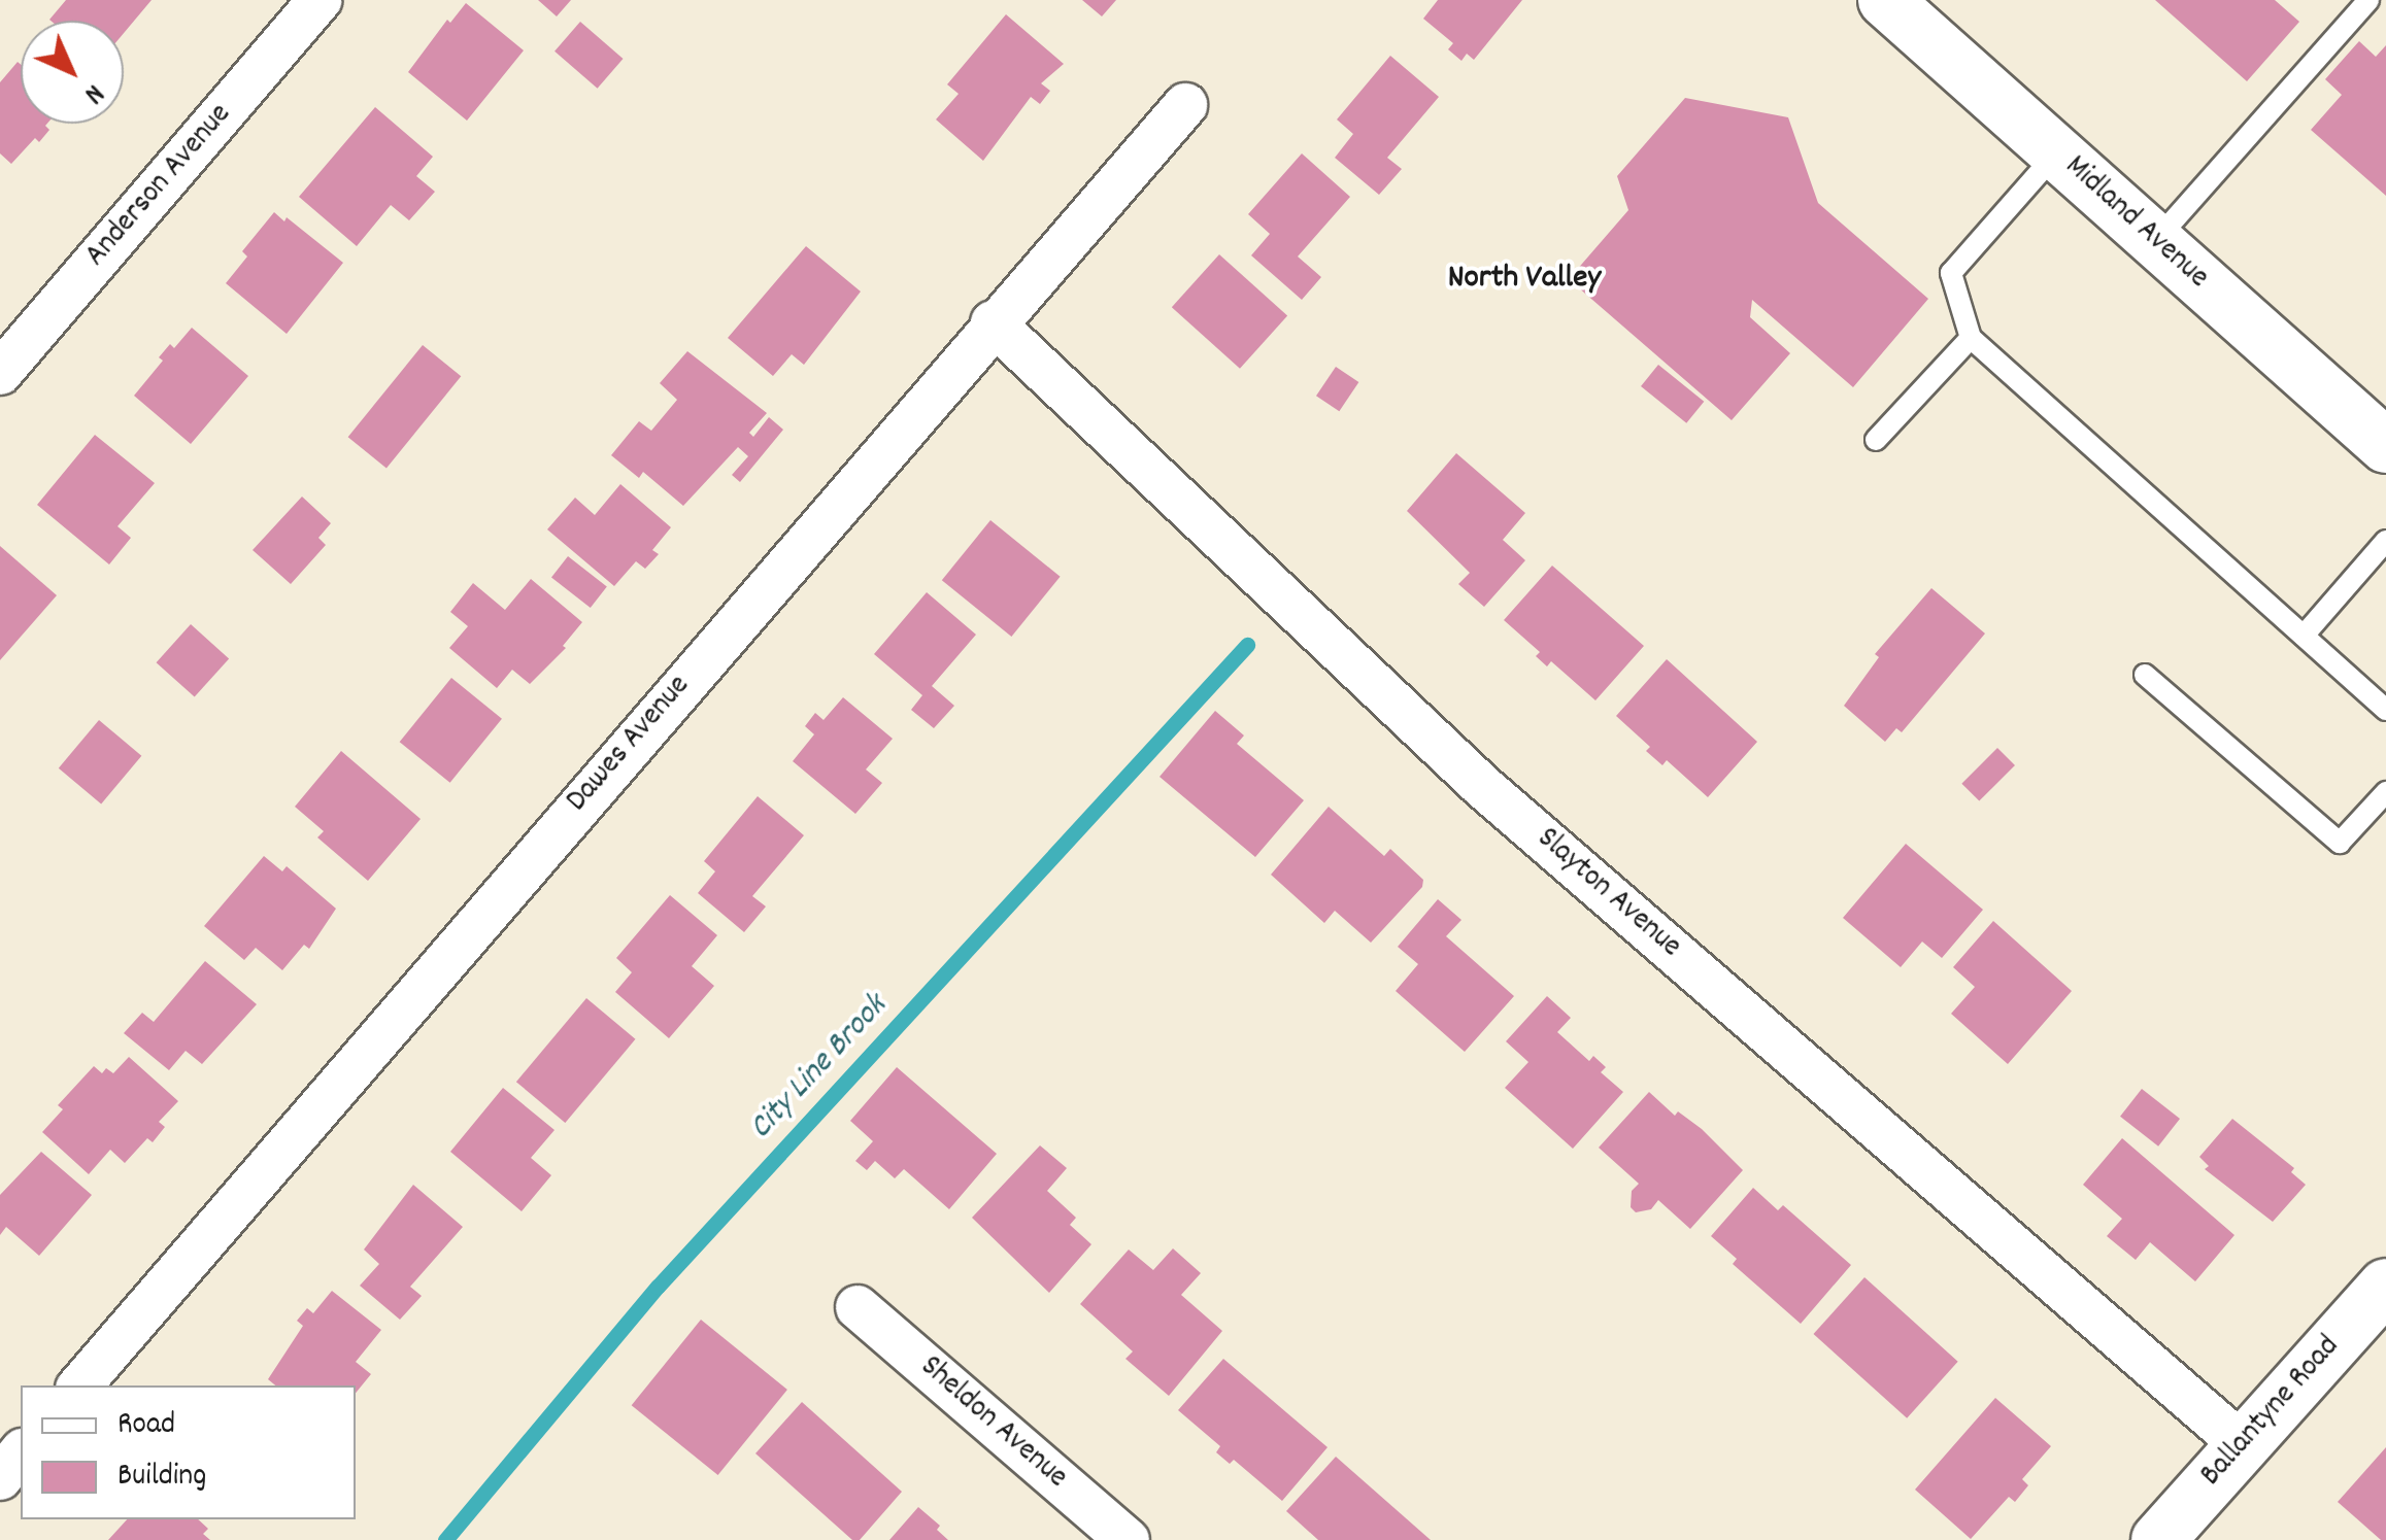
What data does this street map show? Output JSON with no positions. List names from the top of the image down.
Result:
{
  "streets": {
    "street": [
      "Anderson Avenue",
      "Midland Avenue",
      "Dawes Avenue",
      "Slayton Avenue",
      "Ballantyne Road",
      "Sheldon Avenue"
    ]
  },
  "crossings": [
    ["Dawes Avenue", "Slayton Avenue"],
    ["Slayton Avenue", "Ballantyne Road"]
  ],
  "districts": ["North Valley"],
  "water": ["City Line Brook"],
  "legend": ["Road", "Building"],
  "north": "bottom right"
}
